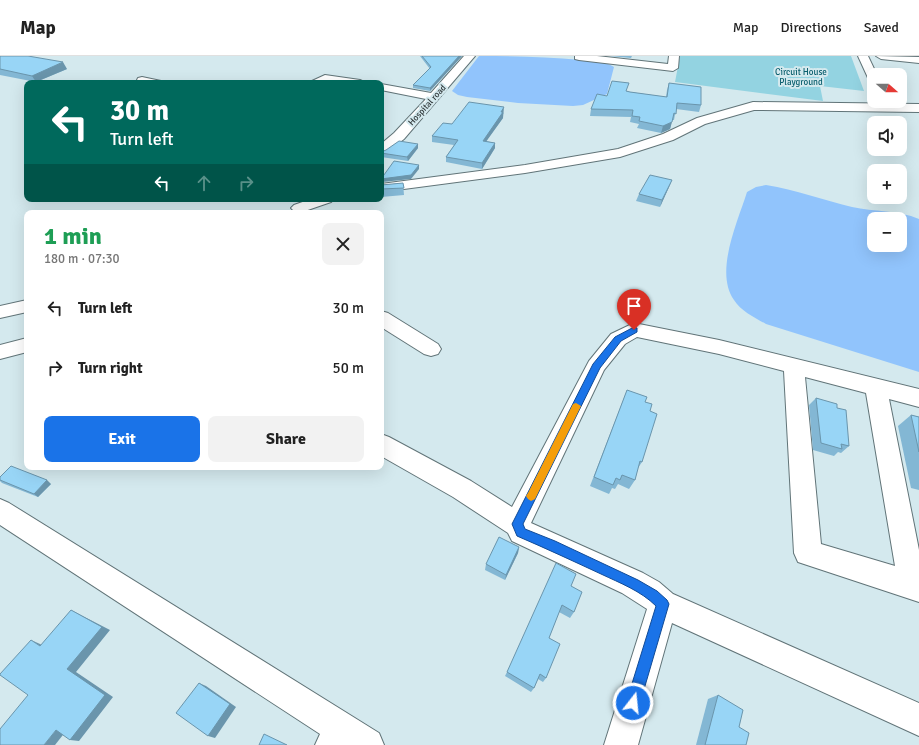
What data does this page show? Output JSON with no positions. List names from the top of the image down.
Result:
{
  "streets": {
    "street": ["Hospital road"]
  },
  "parks": ["Circuit House Playground"],
  "north": "right",
  "page": {
    "header": "Map",
    "nav": ["Map", "Directions", "Saved"],
    "map_buttons": ["+", "−"],
    "turn": ["30 m", "Turn left"],
    "heading": ["1 min", "180 m · 07:30"],
    "list": [
      {
        "name": "Turn left",
        "value": "30 m"
      },
      {
        "name": "Turn right",
        "value": "50 m"
      }
    ],
    "buttons": ["Exit", "Share"]
  }
}
